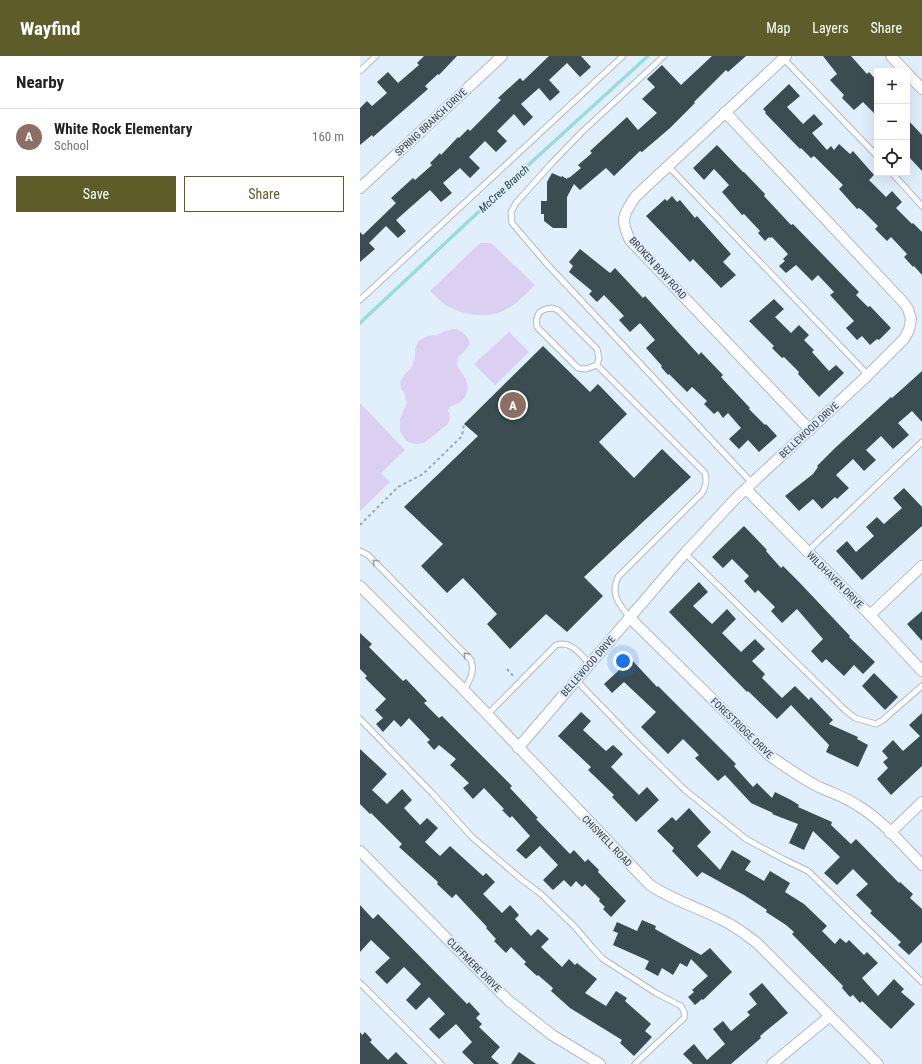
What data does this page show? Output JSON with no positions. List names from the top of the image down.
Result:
{
  "streets": {
    "street": [
      "SPRING BRANCH DRIVE",
      "BROKEN BOW ROAD",
      "BELLEWOOD DRIVE",
      "WILDHAVEN DRIVE",
      "FORESTRIDGE DRIVE",
      "CHISWELL ROAD",
      "CLIFFMERE DRIVE"
    ]
  },
  "crossings": [
    ["BROKEN BOW ROAD", "BELLEWOOD DRIVE"],
    ["BELLEWOOD DRIVE", "WILDHAVEN DRIVE"],
    ["BELLEWOOD DRIVE", "FORESTRIDGE DRIVE"],
    ["BELLEWOOD DRIVE", "CHISWELL ROAD"]
  ],
  "water": ["McCree Branch"],
  "page": {
    "header": "Wayfind",
    "nav": ["Map", "Layers", "Share"],
    "heading": "Nearby",
    "map_buttons": ["+", "−"],
    "list": [
      {
        "mark": "A",
        "name": "White Rock Elementary",
        "note": "School",
        "value": "160 m"
      }
    ],
    "buttons": ["Save", "Share"],
    "pins": "A"
  }
}
